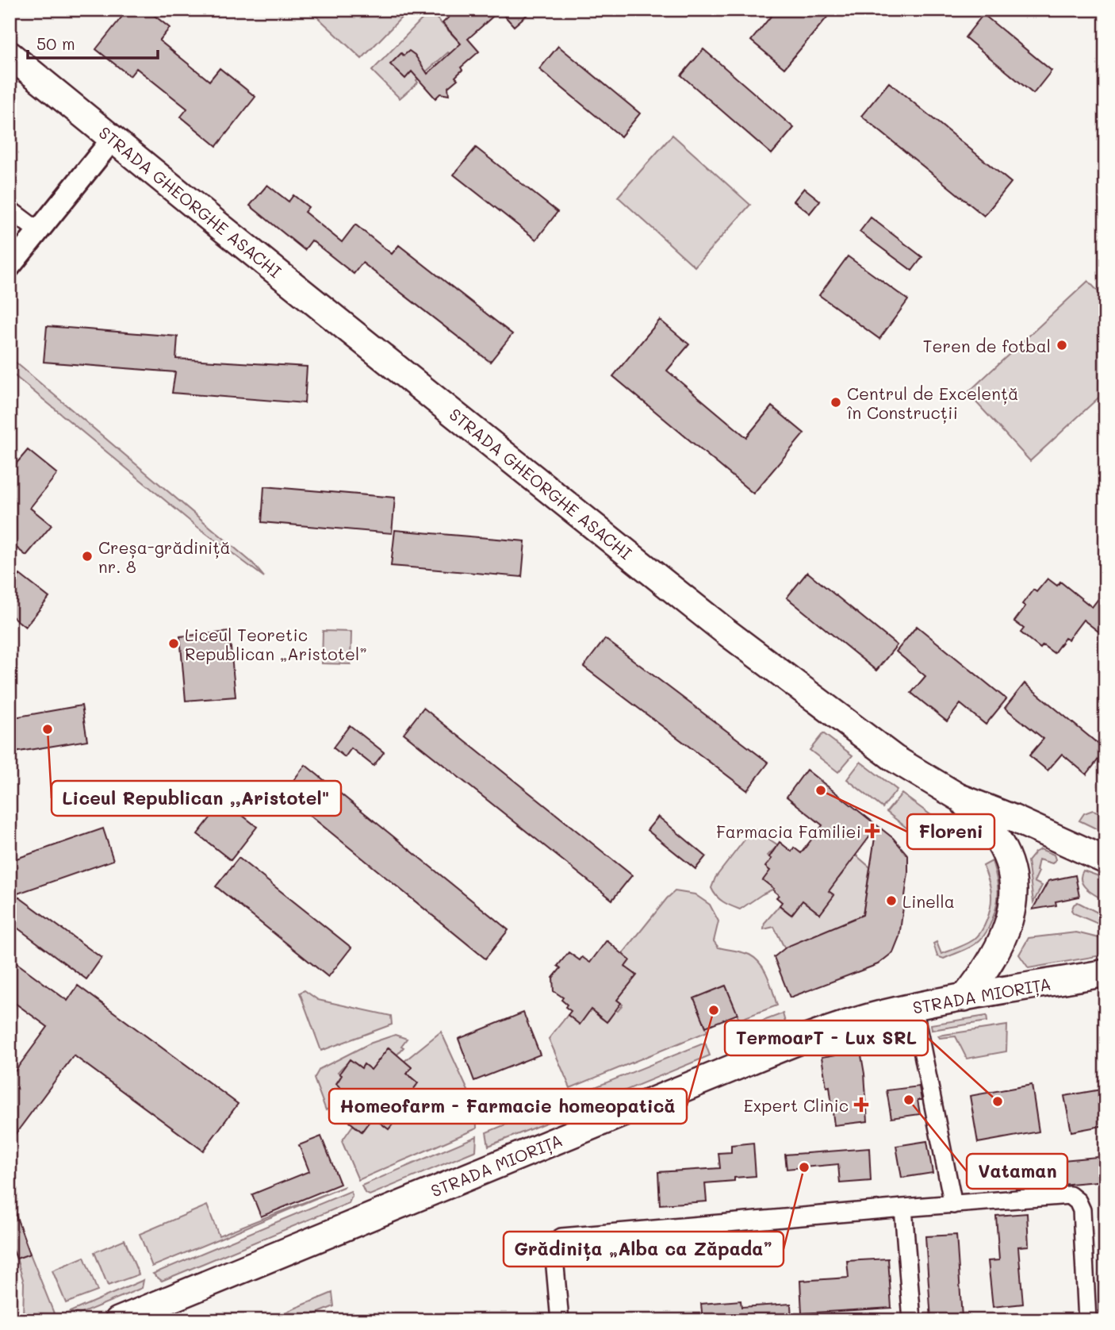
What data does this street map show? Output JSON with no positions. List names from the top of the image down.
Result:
{
  "streets": {
    "main road": ["STRADA GHEORGHE ASACHI", "STRADA MIORIȚA"]
  },
  "places": {
    "other": [
      "Teren de fotbal",
      "Centrul de Excelență în Construcții",
      "Creșa-grădiniță nr. 8",
      "Liceul Teoretic Republican „Aristotel”",
      "Liceul Republican ,,Aristotel\"",
      "Floreni",
      "Linella",
      "Homeofarm - Farmacie homeopatică",
      "Vataman",
      "TermoarT - Lux SRL",
      "Grădinița „Alba ca Zăpada”"
    ],
    "health": ["Farmacia Familiei", "Expert Clinic"]
  },
  "scale_bar": "50 m"
}
